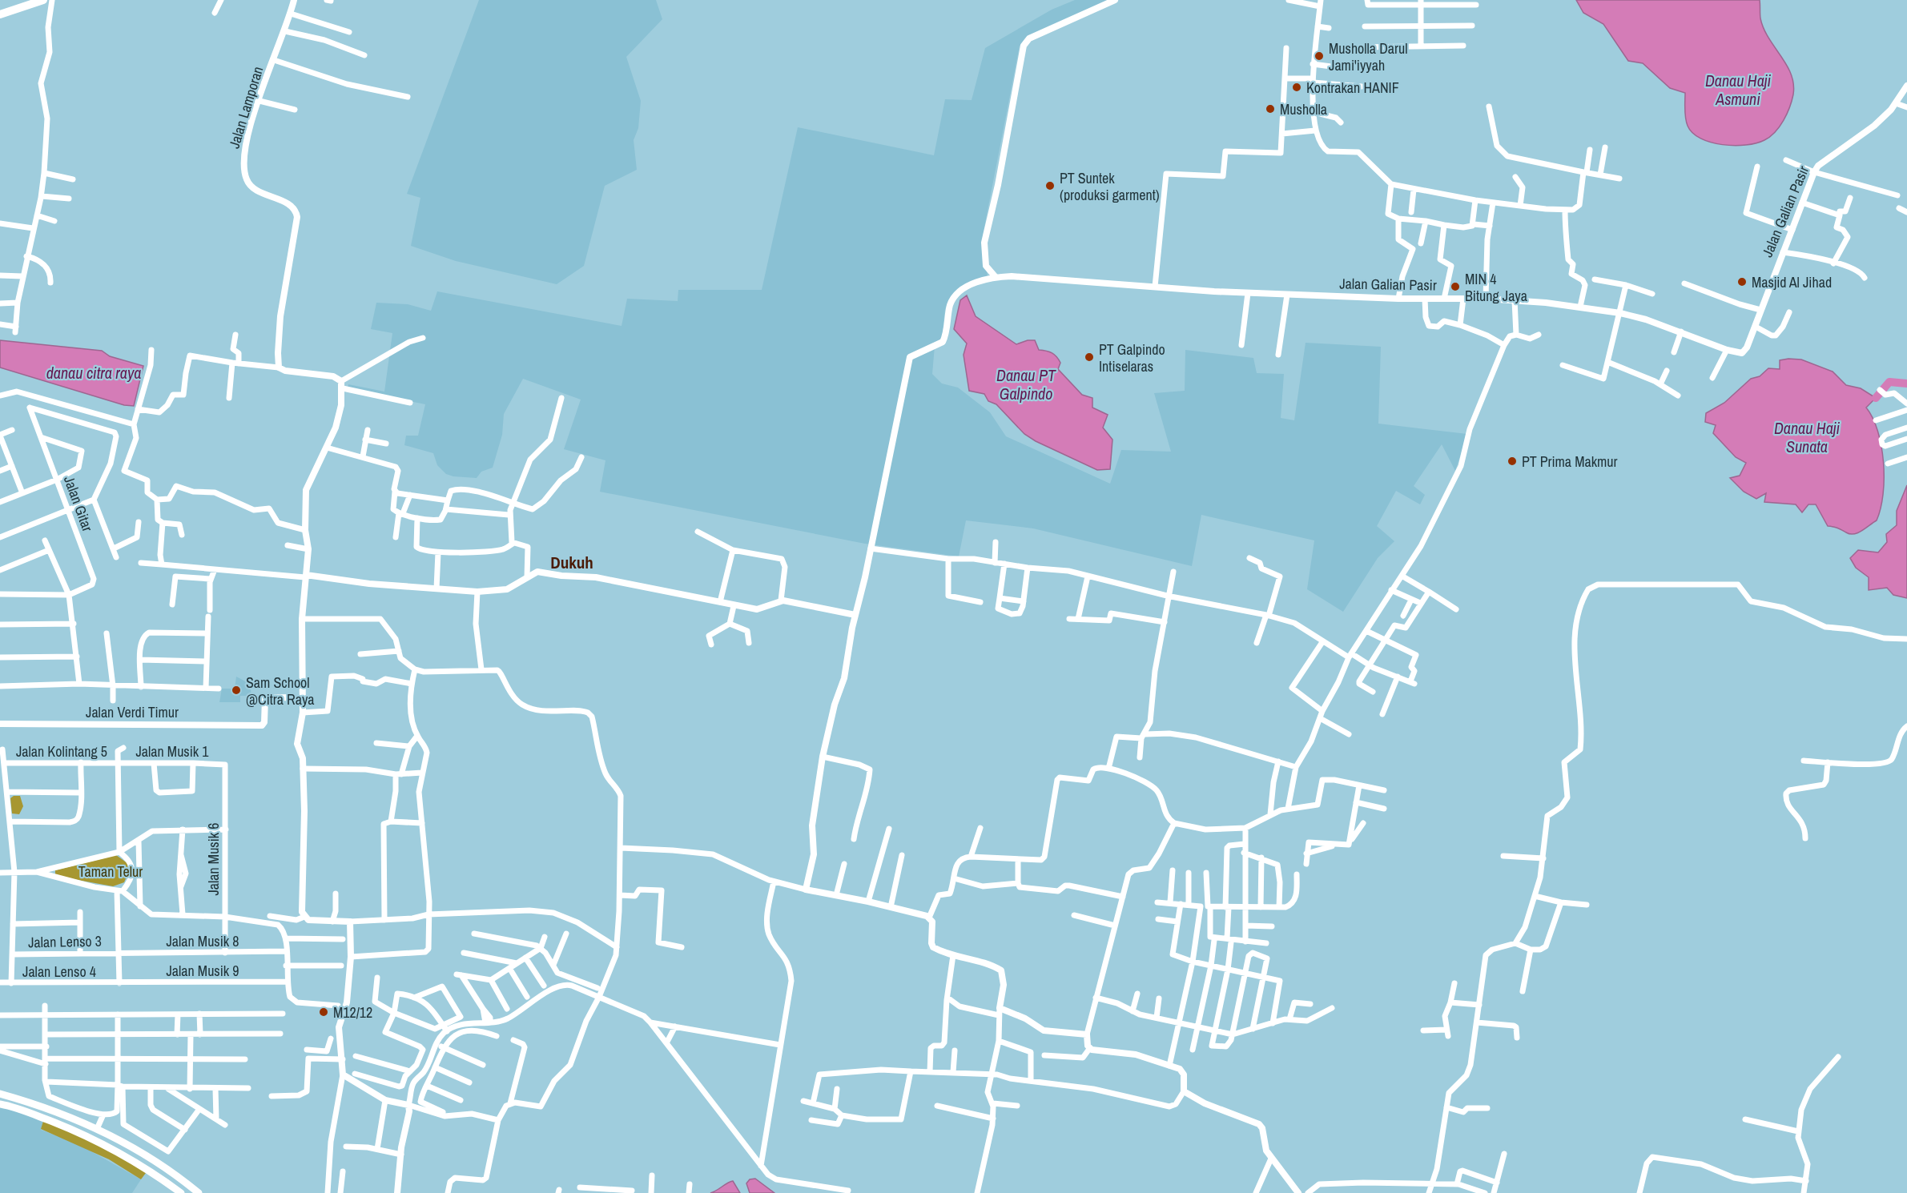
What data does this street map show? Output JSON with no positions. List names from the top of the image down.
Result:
{
  "streets": {
    "street": [
      "Jalan Lamporan",
      "Jalan Galian Pasir",
      "Jalan Gitar",
      "Jalan Verdi Timur",
      "Jalan Kolintang 5",
      "Jalan Musik 1",
      "Jalan Musik 6",
      "Jalan Musik 8",
      "Jalan Lenso 3",
      "Jalan Musik 9",
      "Jalan Lenso 4"
    ]
  },
  "crossings": [
    ["Jalan Kolintang 5", "Jalan Musik 1"],
    ["Jalan Musik 1", "Jalan Musik 6"],
    ["Jalan Musik 6", "Jalan Musik 8"],
    ["Jalan Musik 8", "Jalan Lenso 3"],
    ["Jalan Musik 9", "Jalan Lenso 4"]
  ],
  "districts": ["Dukuh"],
  "water": [
    "Danau Haji Asmuni",
    "danau citra raya",
    "Danau PT Galpindo",
    "Danau Haji Sunata"
  ],
  "parks": ["Taman Telur"],
  "places": [
    "Musholla Darul Jami'iyyah",
    "Kontrakan HANIF",
    "Musholla",
    "PT Suntek (produksi garment)",
    "Masjid Al Jihad",
    "MIN 4 Bitung Jaya",
    "PT Galpindo Intiselaras",
    "PT Prima Makmur",
    "Sam School @Citra Raya",
    "M12/12"
  ]
}
